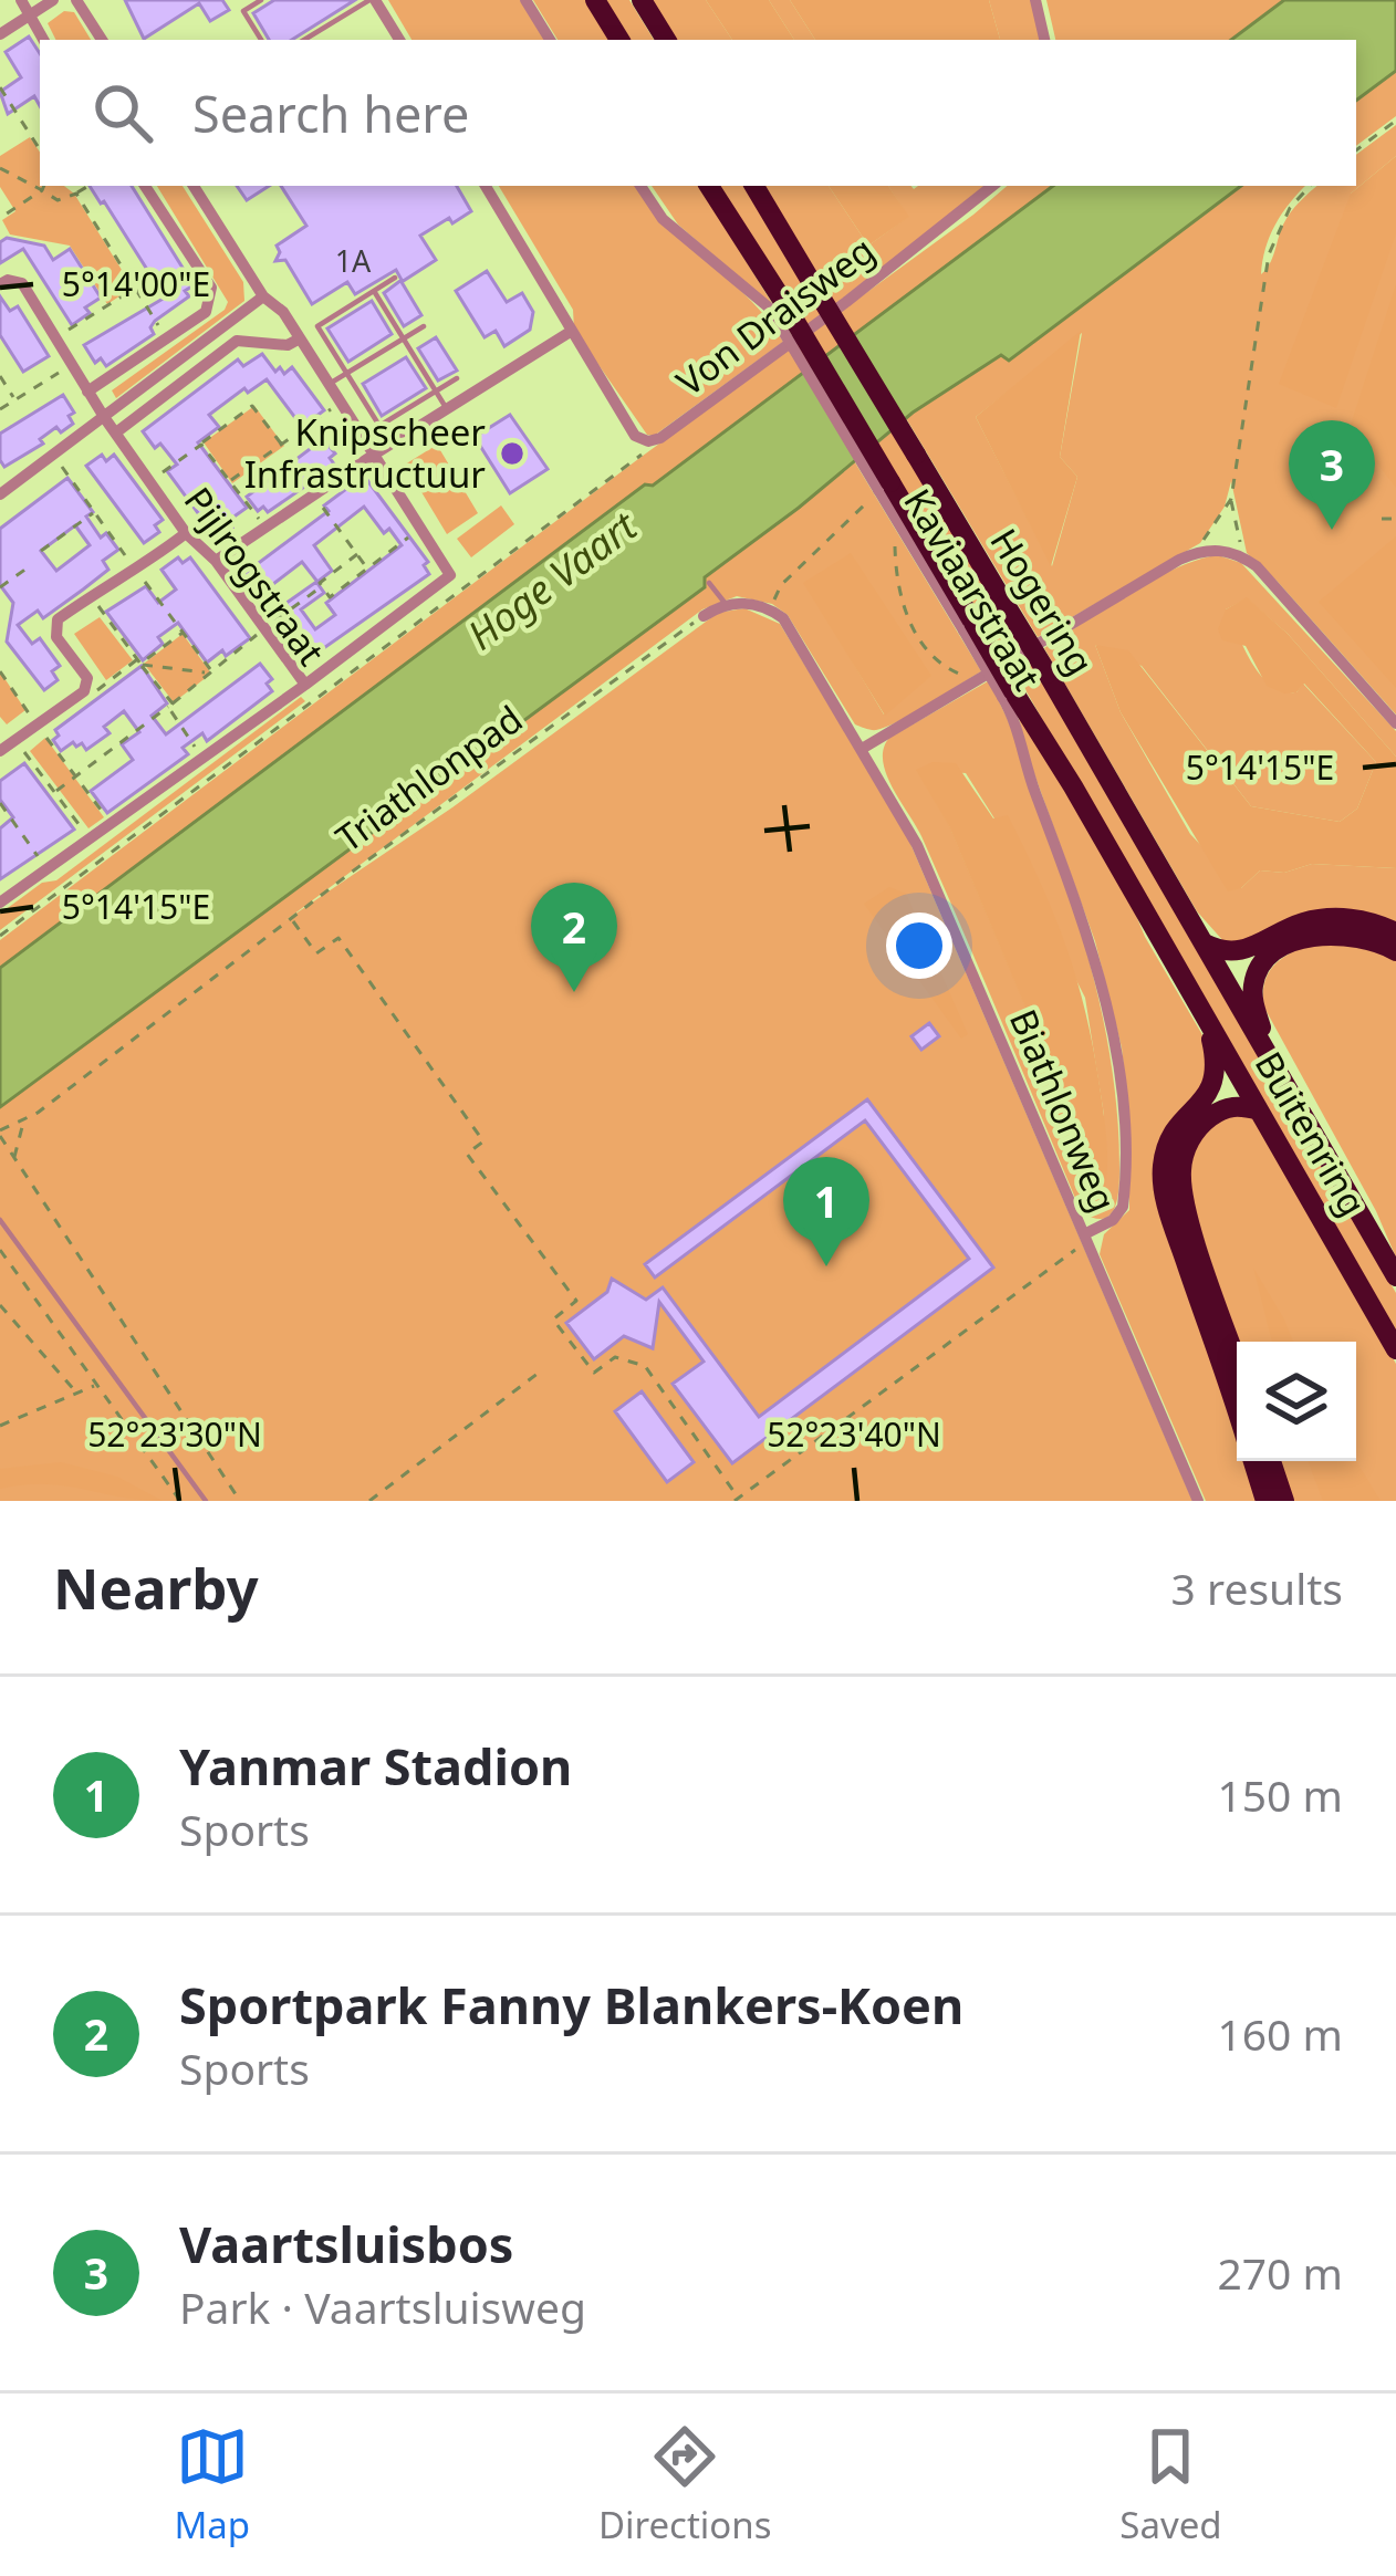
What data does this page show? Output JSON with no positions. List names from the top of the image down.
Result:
{
  "streets": {
    "highway": ["Hogering", "Buitenring"],
    "street": [
      "Von Draisweg",
      "Pijlrogstraat",
      "Kaviaarstraat",
      "Biathlonweg"
    ],
    "path": ["Triathlonpad"]
  },
  "crossings": [
    ["Kaviaarstraat", "Hogering"],
    ["Kaviaarstraat", "Biathlonweg"],
    ["Hogering", "Buitenring"]
  ],
  "water": ["Hoge Vaart"],
  "places": ["Knipscheer Infrastructuur"],
  "house_numbers": ["1A"],
  "page": {
    "search": "Search here",
    "pins": ["3", "2", "1"],
    "heading": ["Nearby", "3 results"],
    "list": [
      {
        "mark": "1",
        "name": "Yanmar Stadion",
        "note": "Sports",
        "value": "150 m"
      },
      {
        "mark": "2",
        "name": "Sportpark Fanny Blankers-Koen",
        "note": "Sports",
        "value": "160 m"
      },
      {
        "mark": "3",
        "name": "Vaartsluisbos",
        "note": "Park · Vaartsluisweg",
        "value": "270 m"
      }
    ],
    "nav": ["Map", "Directions", "Saved"]
  },
  "coordinates": [
    "5°14'00\"E",
    "5°14'15\"E",
    "52°23'30\"N",
    "52°23'40\"N"
  ]
}
